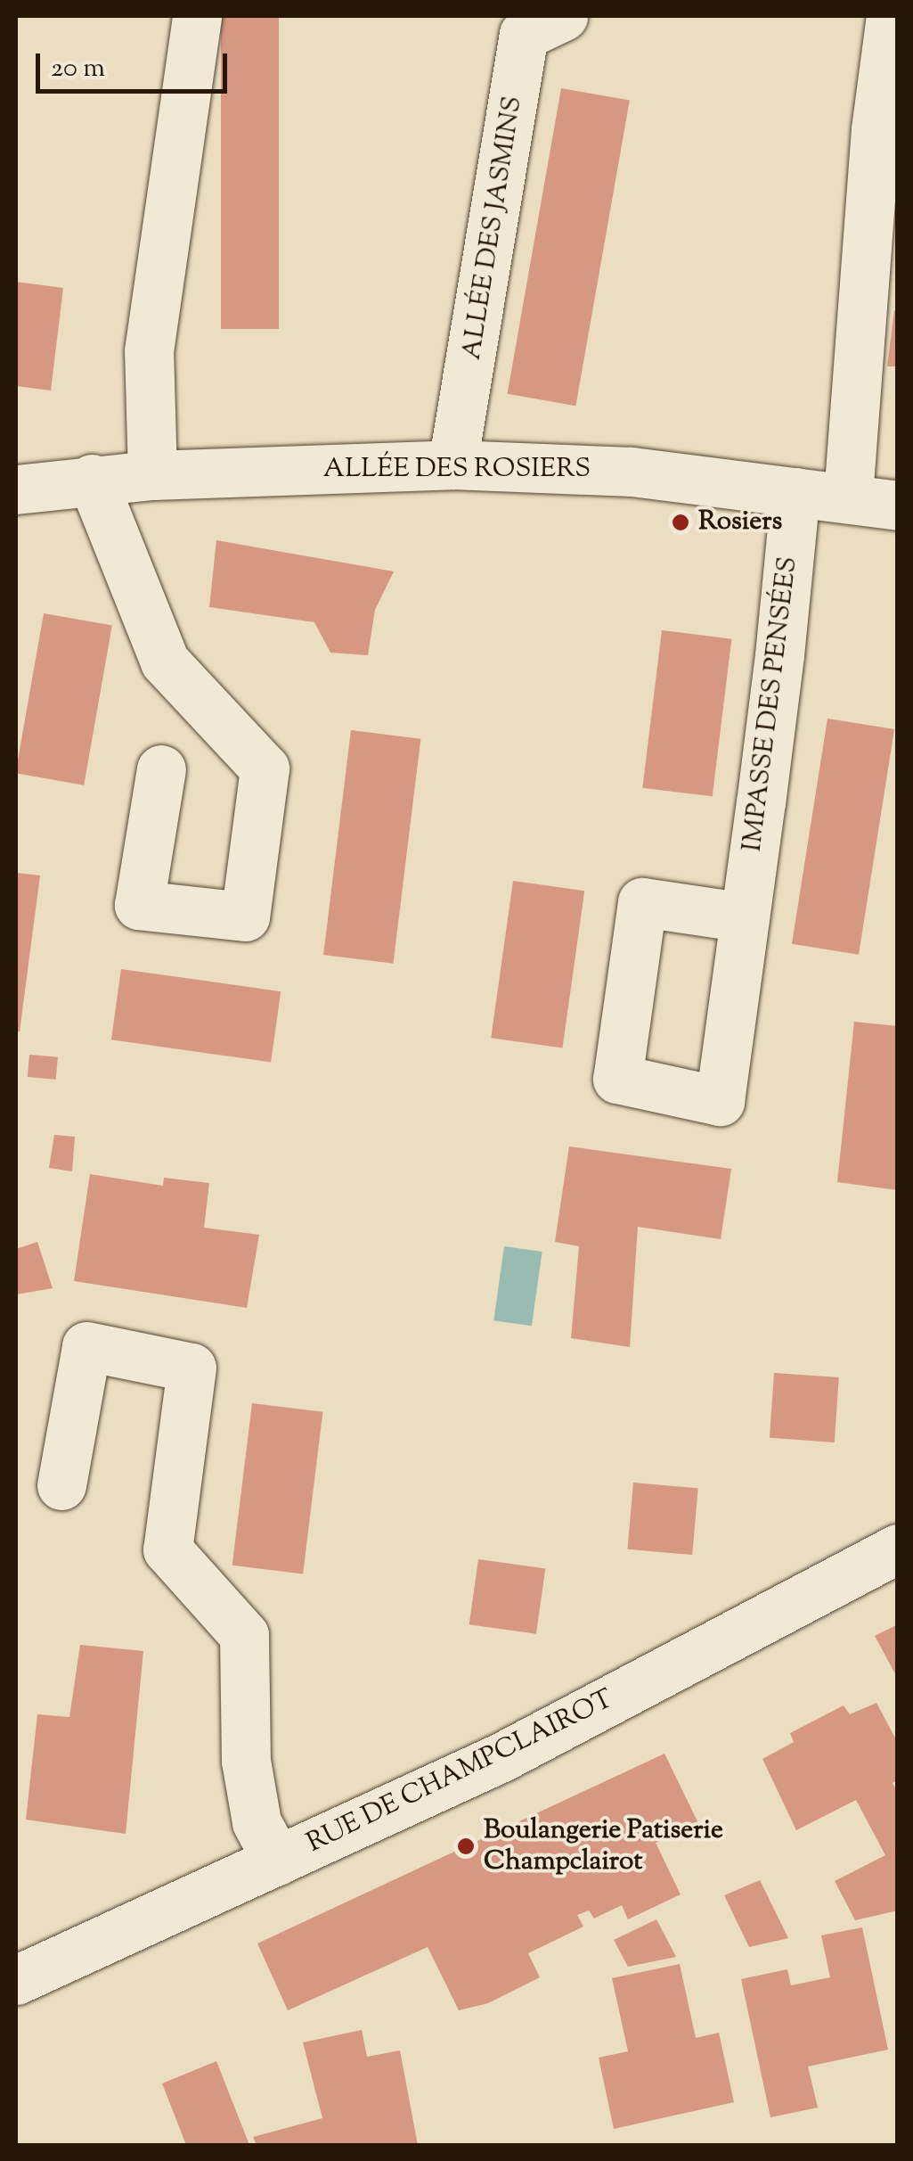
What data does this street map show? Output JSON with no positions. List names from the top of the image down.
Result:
{
  "streets": {
    "street": [
      "ALLÉE DES JASMINS",
      "ALLÉE DES ROSIERS",
      "IMPASSE DES PENSÉES",
      "RUE DE CHAMPCLAIROT"
    ]
  },
  "crossings": [
    ["ALLÉE DES JASMINS", "ALLÉE DES ROSIERS"],
    ["ALLÉE DES ROSIERS", "IMPASSE DES PENSÉES"]
  ],
  "places": ["Rosiers", "Boulangerie Patiserie Champclairot"],
  "scale_bar": "20 m"
}
